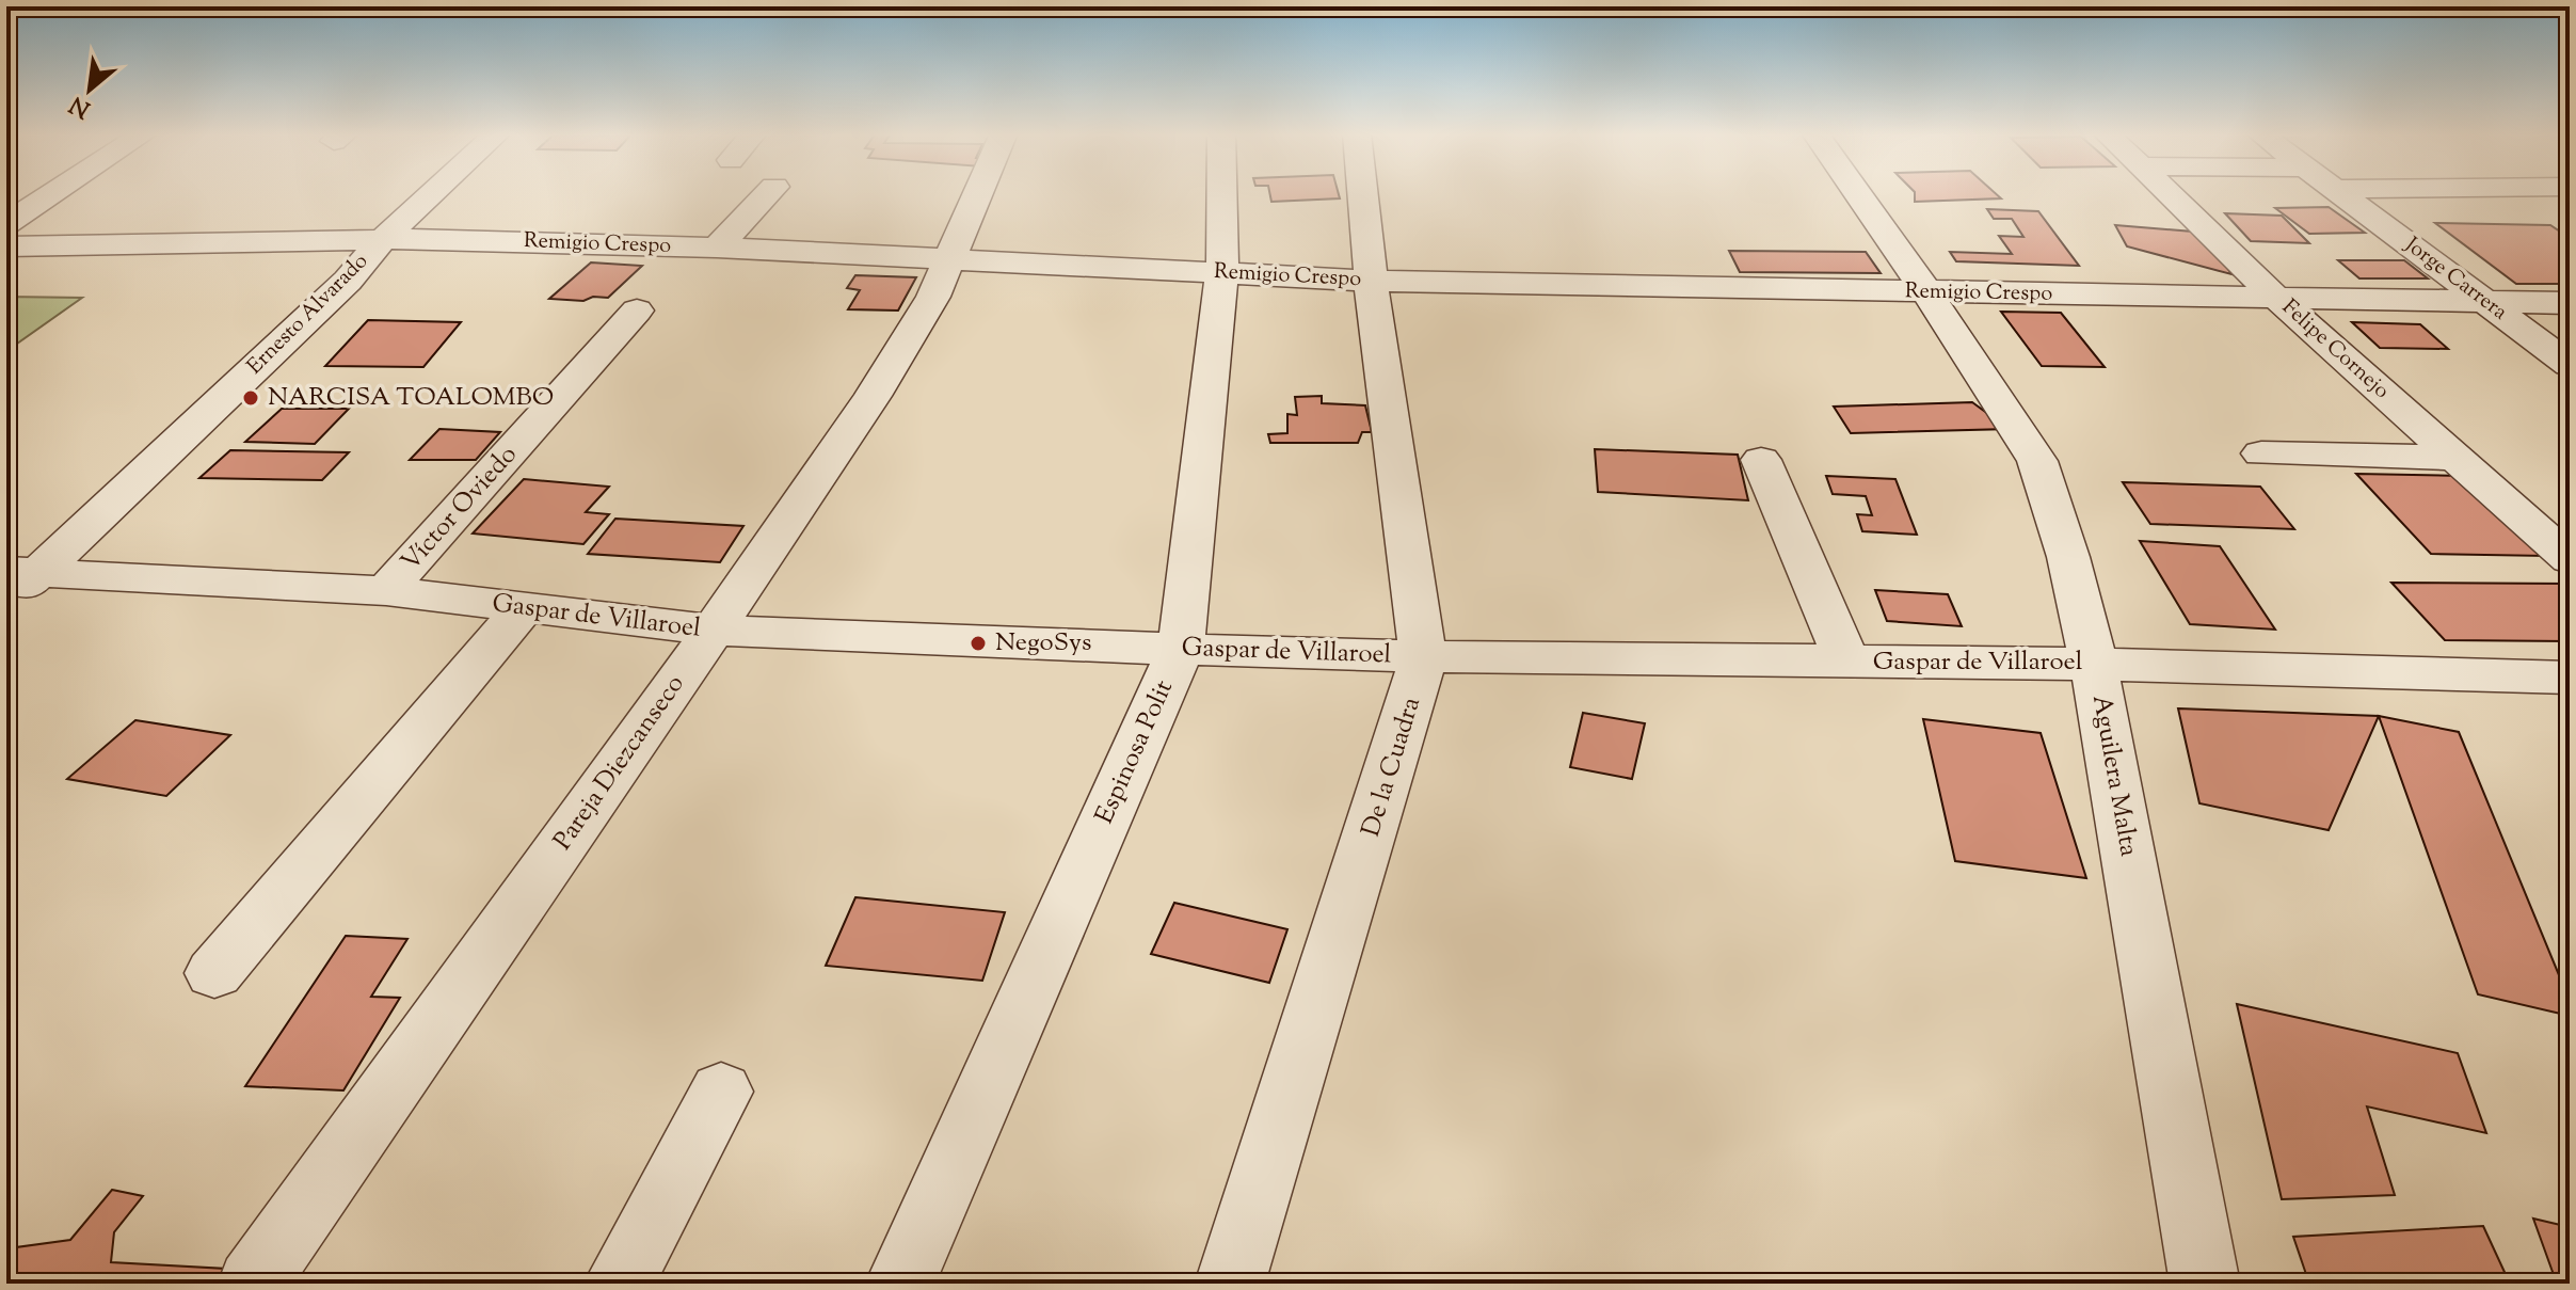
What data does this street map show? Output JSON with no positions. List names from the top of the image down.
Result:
{
  "streets": {
    "street": [
      "Remigio Crespo",
      "Jorge Carrera",
      "Ernesto Alvarado",
      "Felipe Cornejo",
      "Víctor Oviedo",
      "Gaspar de Villaroel",
      "Espinosa Polit",
      "Pareja Diezcanseco",
      "De la Cuadra",
      "Aguilera Malta"
    ]
  },
  "crossings": [
    ["Remigio Crespo", "Jorge Carrera"],
    ["Remigio Crespo", "Ernesto Alvarado"],
    ["Remigio Crespo", "Felipe Cornejo"],
    ["Remigio Crespo", "Espinosa Polit"],
    ["Remigio Crespo", "Pareja Diezcanseco"],
    ["Remigio Crespo", "De la Cuadra"],
    ["Remigio Crespo", "Aguilera Malta"],
    ["Ernesto Alvarado", "Gaspar de Villaroel"],
    ["Víctor Oviedo", "Gaspar de Villaroel"],
    ["Gaspar de Villaroel", "Espinosa Polit"],
    ["Gaspar de Villaroel", "Pareja Diezcanseco"],
    ["Gaspar de Villaroel", "De la Cuadra"],
    ["Gaspar de Villaroel", "Aguilera Malta"]
  ],
  "places": ["NARCISA TOALOMBO", "NegoSys"],
  "north": "bottom left"
}
